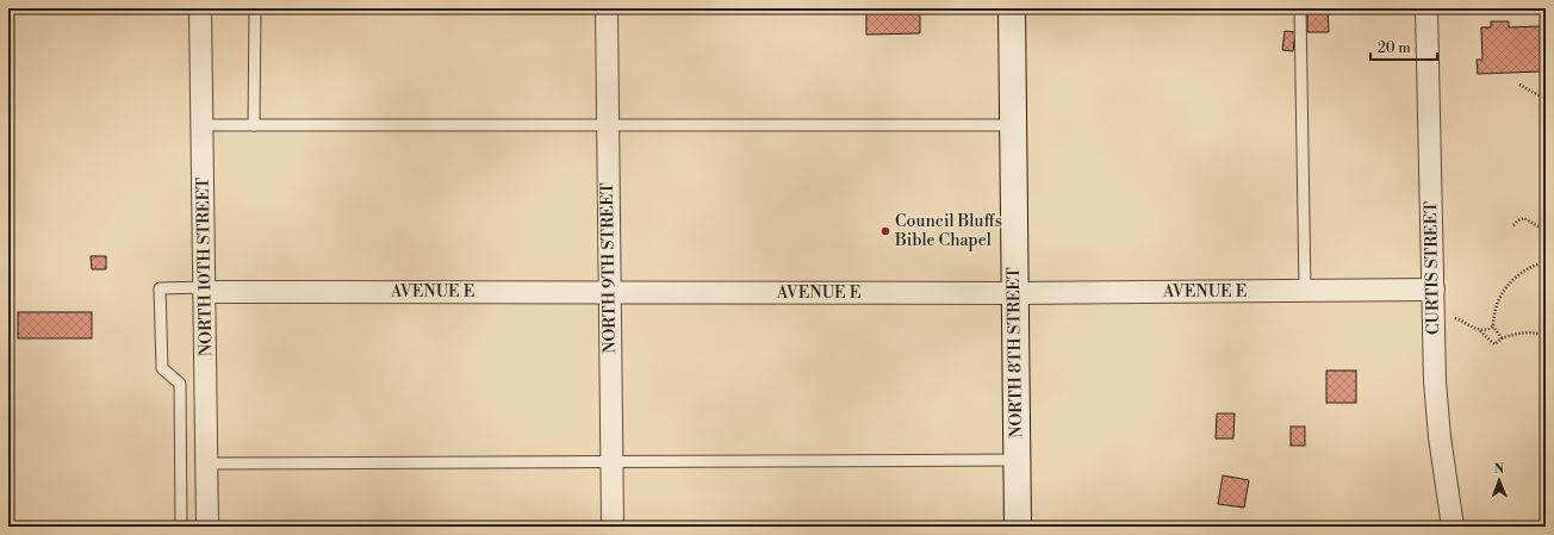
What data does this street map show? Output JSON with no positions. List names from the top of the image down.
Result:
{
  "streets": {
    "main road": ["NORTH 8TH STREET"],
    "street": [
      "NORTH 10TH STREET",
      "NORTH 9TH STREET",
      "CURTIS STREET",
      "AVENUE E"
    ]
  },
  "crossings": [
    ["NORTH 10TH STREET", "AVENUE E"],
    ["NORTH 9TH STREET", "AVENUE E"],
    ["CURTIS STREET", "AVENUE E"],
    ["AVENUE E", "NORTH 8TH STREET"]
  ],
  "places": ["Council Bluffs Bible Chapel"],
  "scale_bar": "20 m",
  "north": "top"
}
